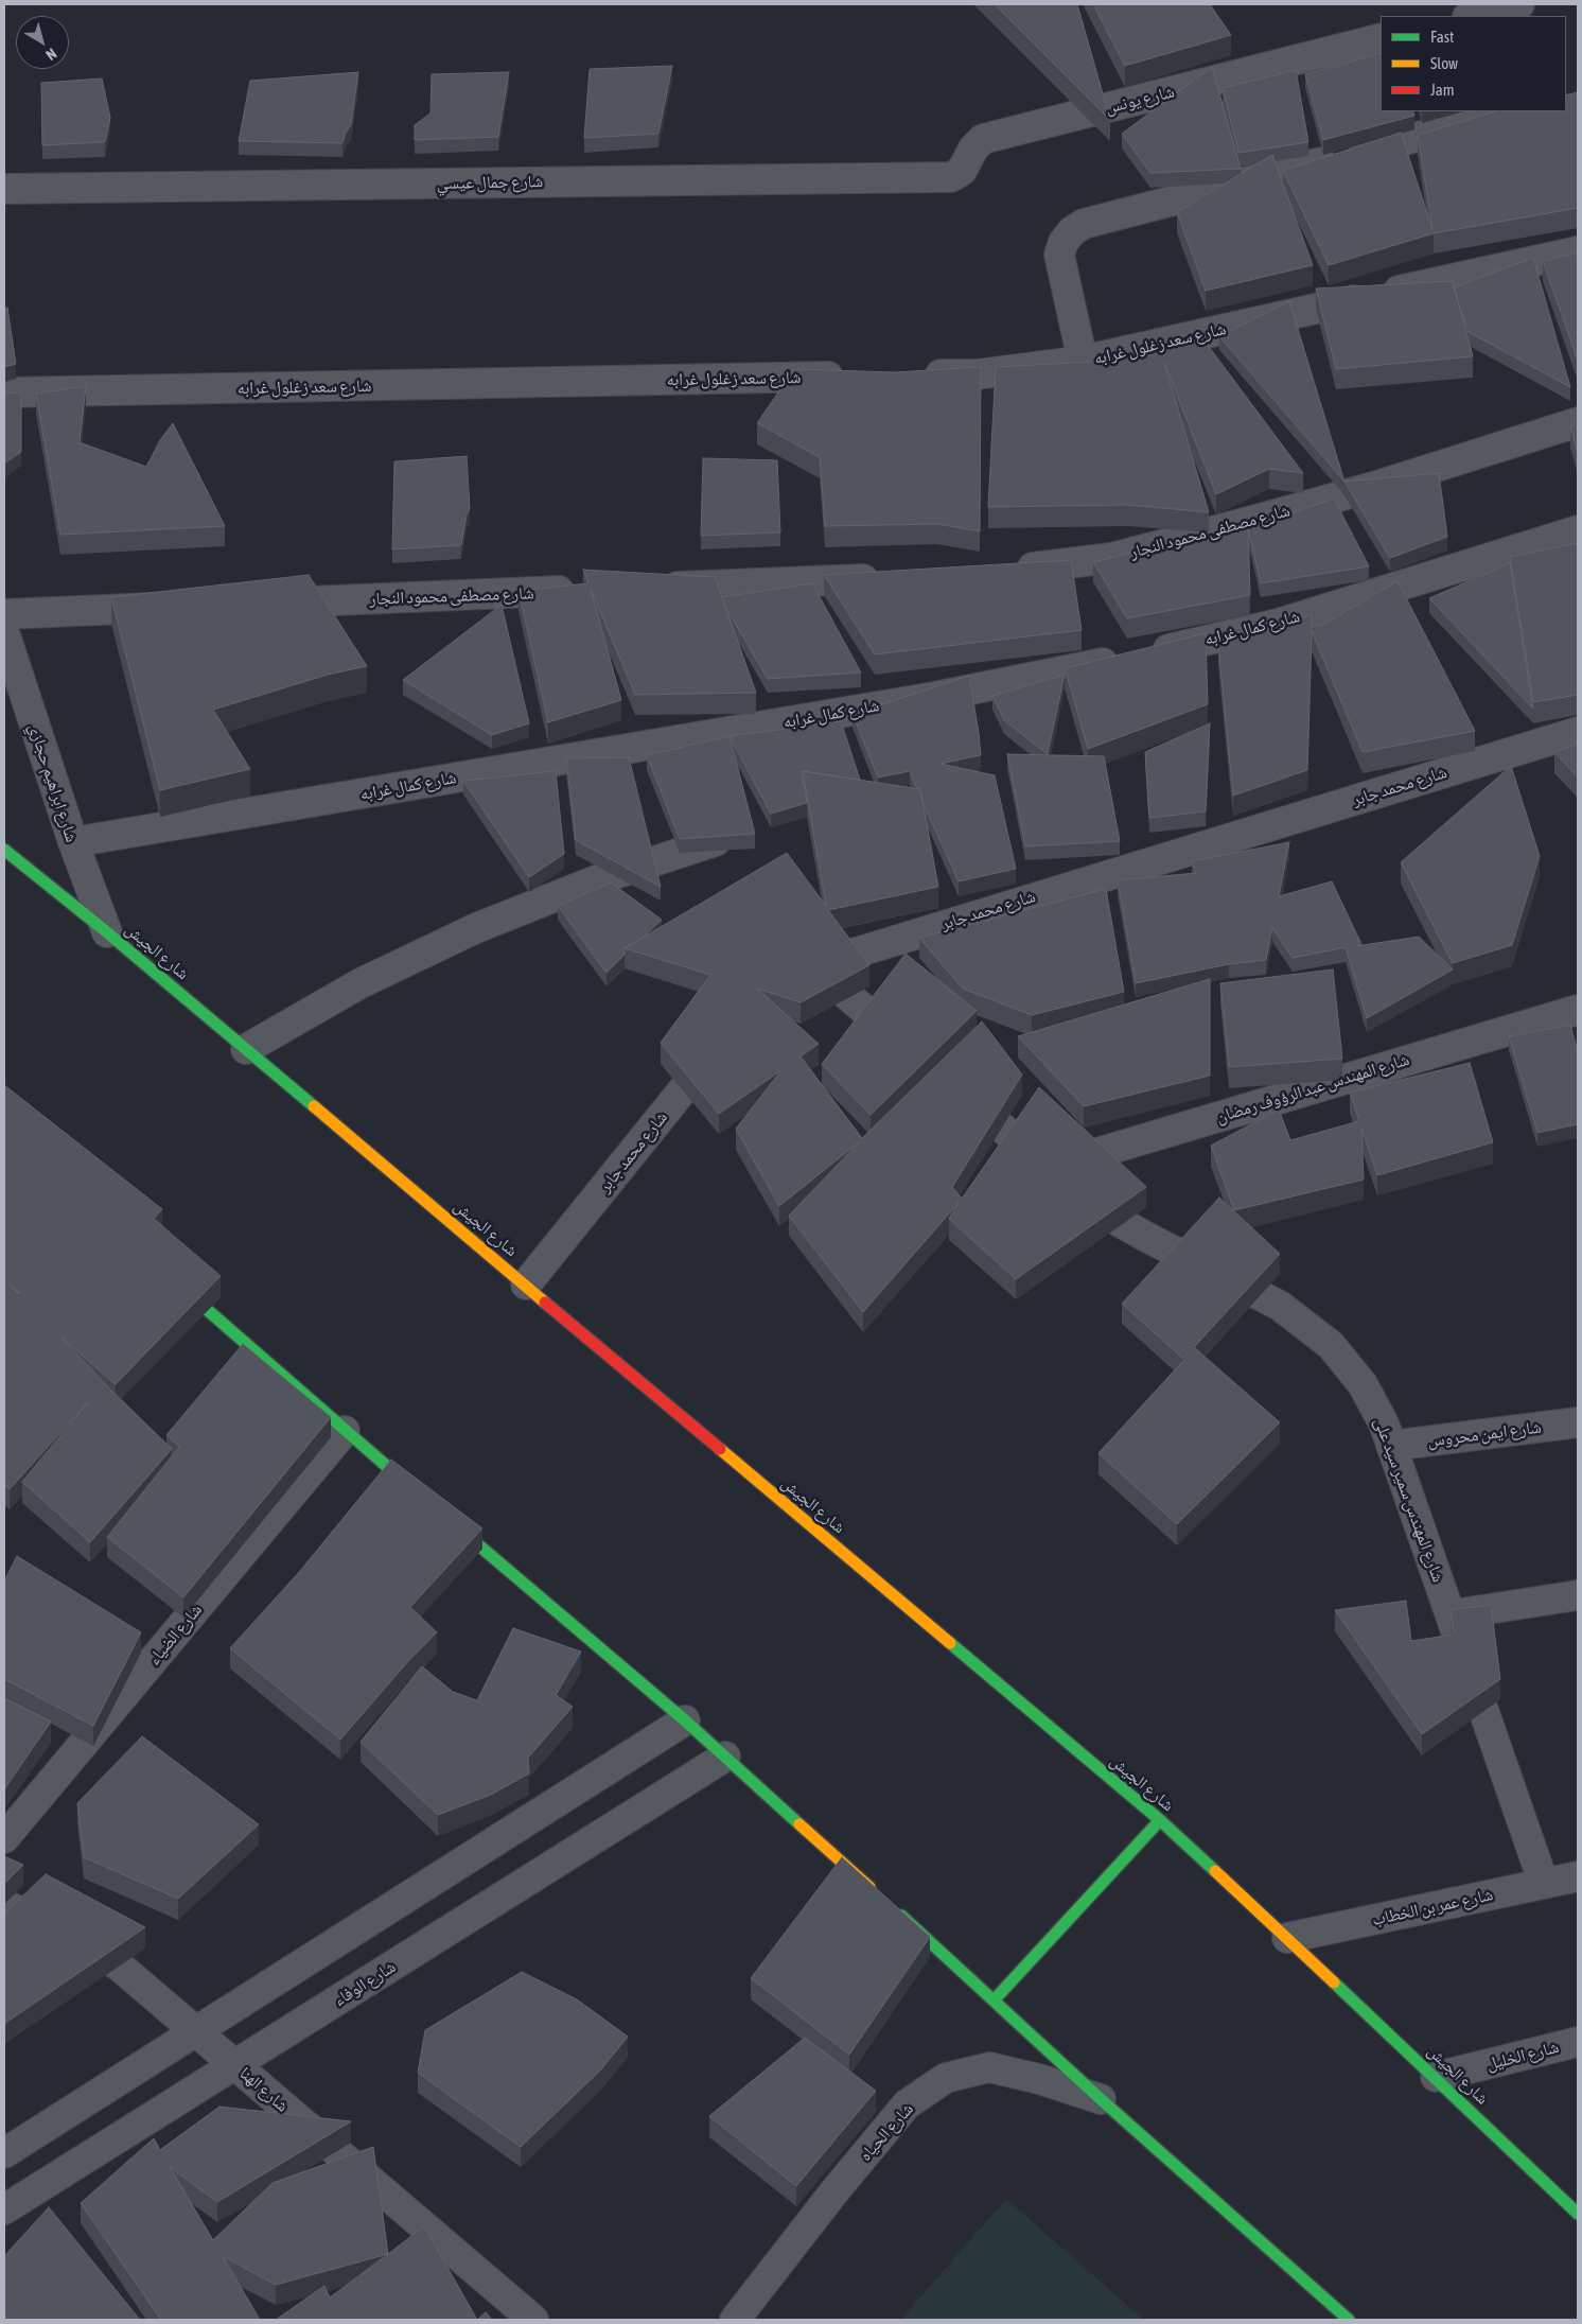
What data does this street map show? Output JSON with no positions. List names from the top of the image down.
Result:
{
  "streets": {
    "main road": ["شارع الجيش"],
    "street": [
      "شارع يونس",
      "شارع جمال عيسي",
      "شارع سعد زغلول غرابه",
      "شارع مصطفى محمود النجار",
      "شارع كمال غرابه",
      "شارع ابراهيم حجازي",
      "شارع محمد جابر",
      "شارع المهندس عبد الرؤوف رمضان",
      "شارع ايمن محروس",
      "شارع المهندس سمير سيد على",
      "شارع الضياء",
      "شارع عمر بن الخطاب",
      "شارع الوفاء",
      "شارع الخليل",
      "شارع الهنا",
      "شارع الحياه"
    ]
  },
  "crossings": [
    ["شارع يونس", "شارع جمال عيسي"],
    ["شارع كمال غرابه", "شارع ابراهيم حجازي"],
    ["شارع ابراهيم حجازي", "شارع الجيش"],
    ["شارع محمد جابر", "شارع الجيش"],
    ["شارع الجيش", "شارع عمر بن الخطاب"],
    ["شارع الجيش", "شارع الخليل"],
    ["شارع المهندس عبد الرؤوف رمضان", "شارع المهندس سمير سيد على"],
    ["شارع ايمن محروس", "شارع المهندس سمير سيد على"],
    ["شارع المهندس سمير سيد على", "شارع عمر بن الخطاب"],
    ["شارع الوفاء", "شارع الهنا"]
  ],
  "legend": ["Fast", "Slow", "Jam"],
  "north": "bottom right"
}
